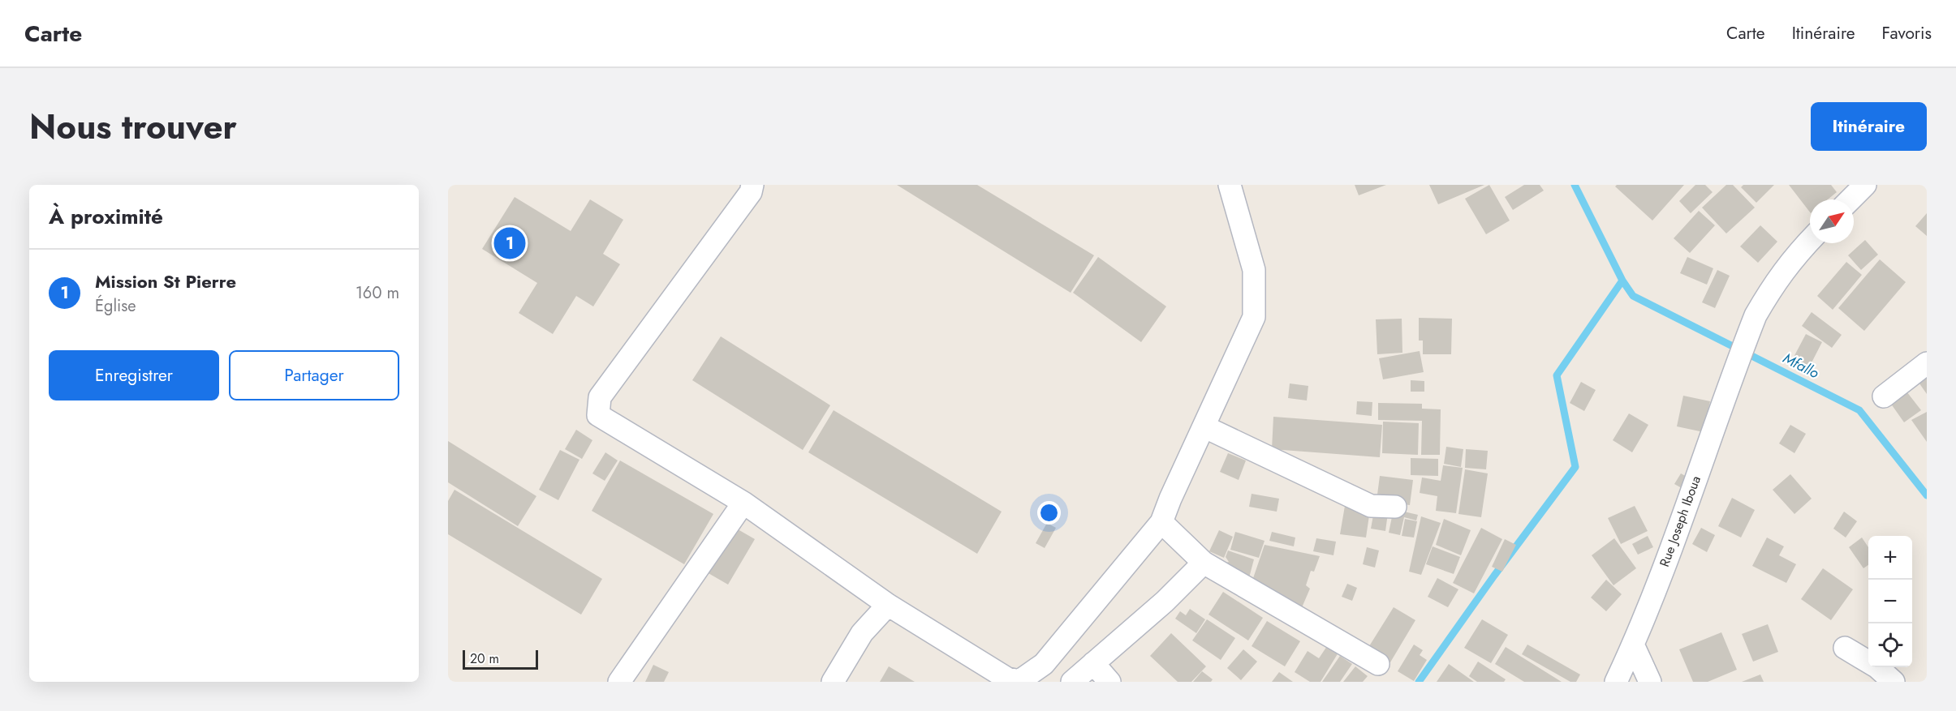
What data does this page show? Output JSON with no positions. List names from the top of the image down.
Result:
{
  "streets": {
    "street": ["Rue Joseph Iboua"]
  },
  "water": ["Mfallo"],
  "scale_bar": "20 m",
  "north": "top right",
  "page": {
    "header": "Carte",
    "nav": ["Carte", "Itinéraire", "Favoris"],
    "title": "Nous trouver",
    "buttons": [
      "Itinéraire",
      ["Enregistrer", "Partager"]
    ],
    "heading": "À proximité",
    "pins": "1",
    "list": [
      {
        "mark": "1",
        "name": "Mission St Pierre",
        "note": "Église",
        "value": "160 m"
      }
    ],
    "map_buttons": ["+", "−"],
    "scale": "20 m"
  }
}
